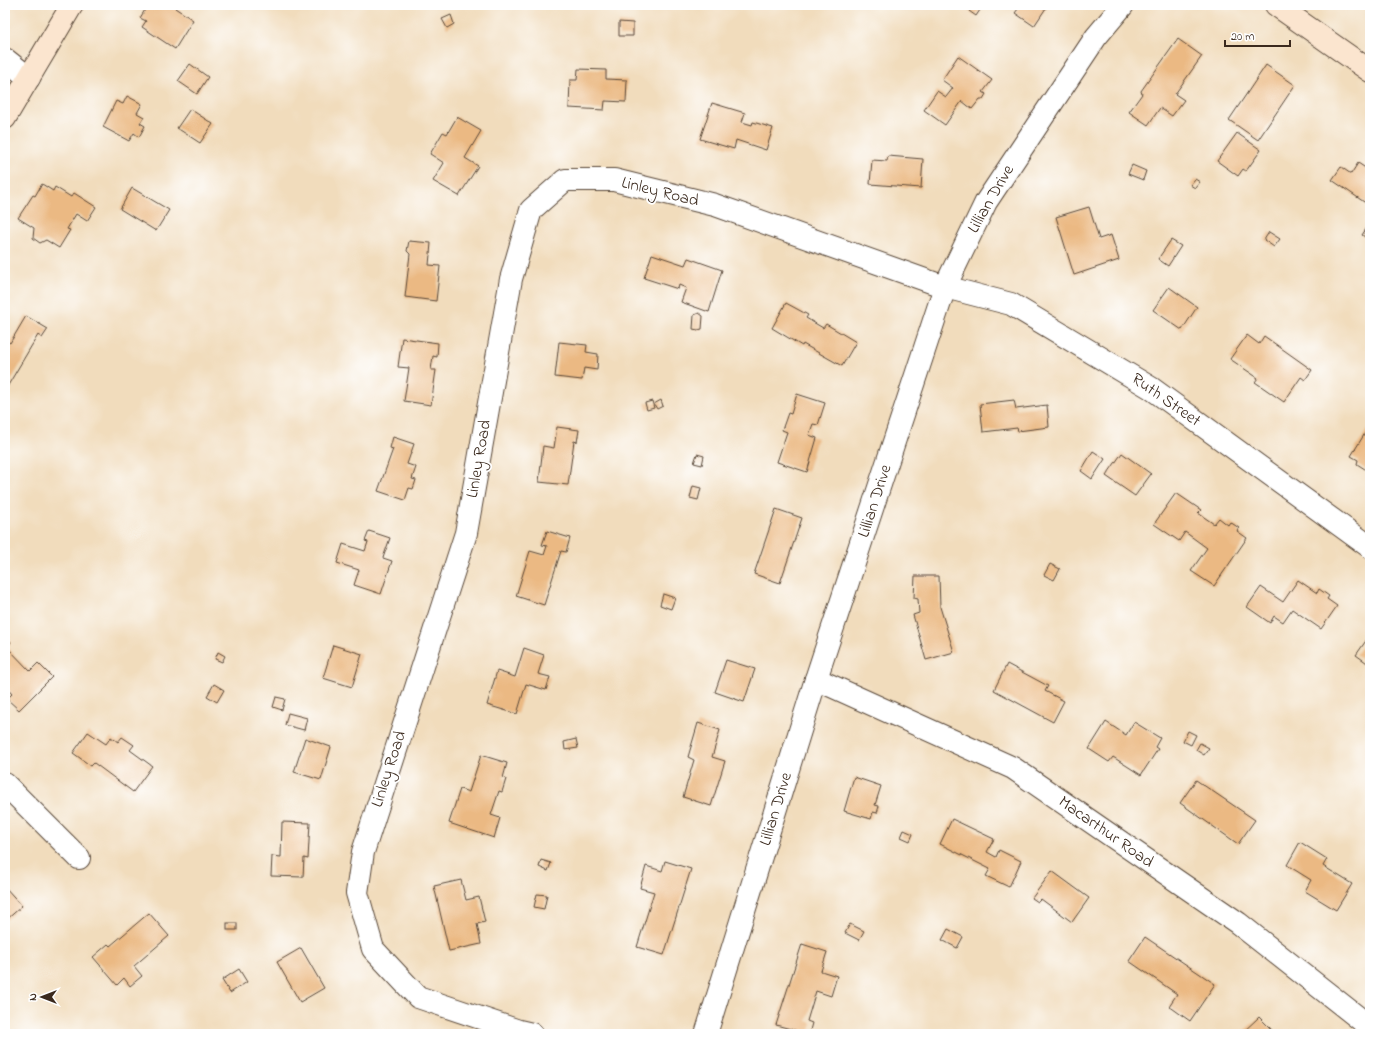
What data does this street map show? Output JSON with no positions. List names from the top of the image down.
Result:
{
  "streets": {
    "street": [
      "Linley Road",
      "Lillian Drive",
      "Ruth Street",
      "Macarthur Road"
    ]
  },
  "crossings": [
    ["Linley Road", "Lillian Drive"],
    ["Linley Road", "Ruth Street"],
    ["Lillian Drive", "Ruth Street"],
    ["Lillian Drive", "Macarthur Road"]
  ],
  "scale_bar": "20 m",
  "north": "left"
}
